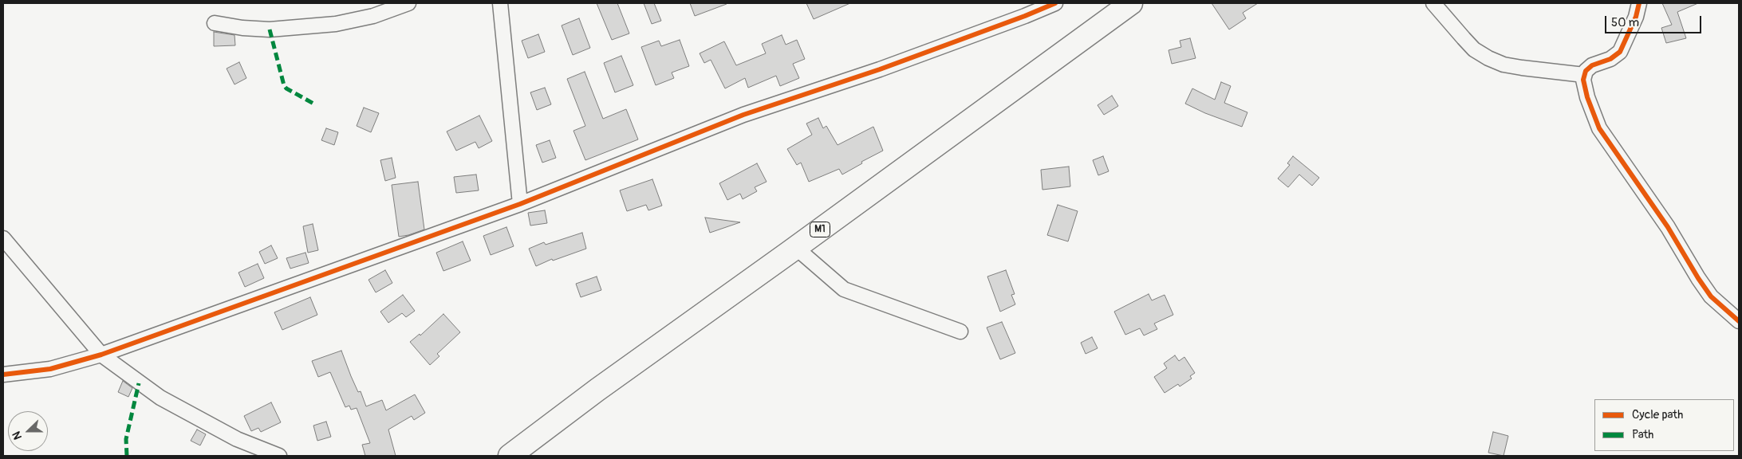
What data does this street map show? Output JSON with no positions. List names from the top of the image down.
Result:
{
  "streets": {
    "highway": ["M1"]
  },
  "legend": ["Cycle path", "Path"],
  "scale_bar": "50 m",
  "north": "left"
}
